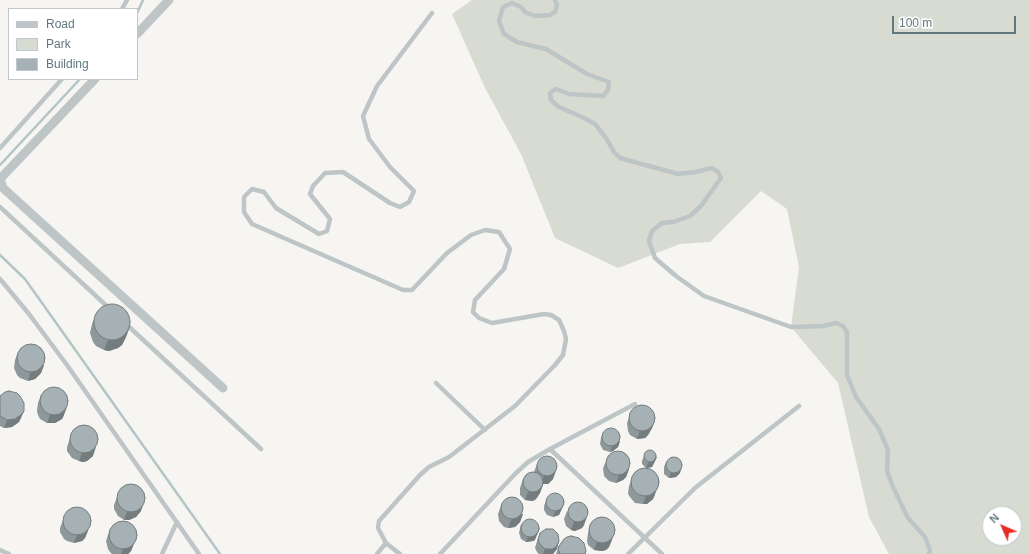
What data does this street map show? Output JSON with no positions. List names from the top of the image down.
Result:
{
  "legend": ["Road", "Park", "Building"],
  "scale_bar": "100 m",
  "north": "top left"
}
